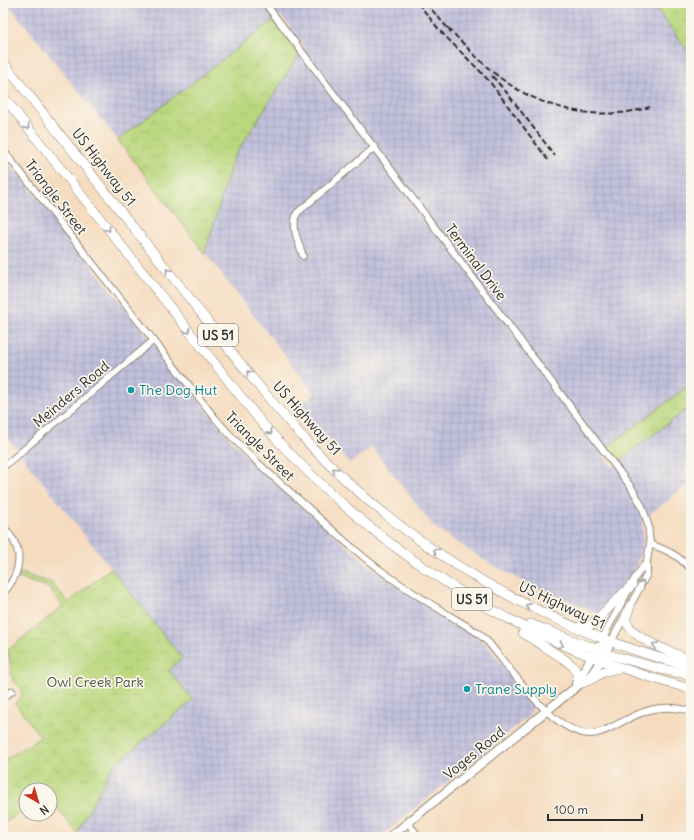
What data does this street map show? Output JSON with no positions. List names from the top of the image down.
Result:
{
  "streets": {
    "main road": ["US Highway 51", "US 51"],
    "street": [
      "Triangle Street",
      "Terminal Drive",
      "Meinders Road",
      "Voges Road"
    ]
  },
  "crossings": [
    ["US Highway 51", "Terminal Drive"],
    ["US Highway 51", "Voges Road"],
    ["Triangle Street", "Meinders Road"],
    ["Triangle Street", "Voges Road"],
    ["Terminal Drive", "Voges Road"],
    ["US 51", "Voges Road"]
  ],
  "parks": ["Owl Creek Park"],
  "places": ["The Dog Hut", "Trane Supply"],
  "scale_bar": "100 m",
  "north": "bottom right"
}
